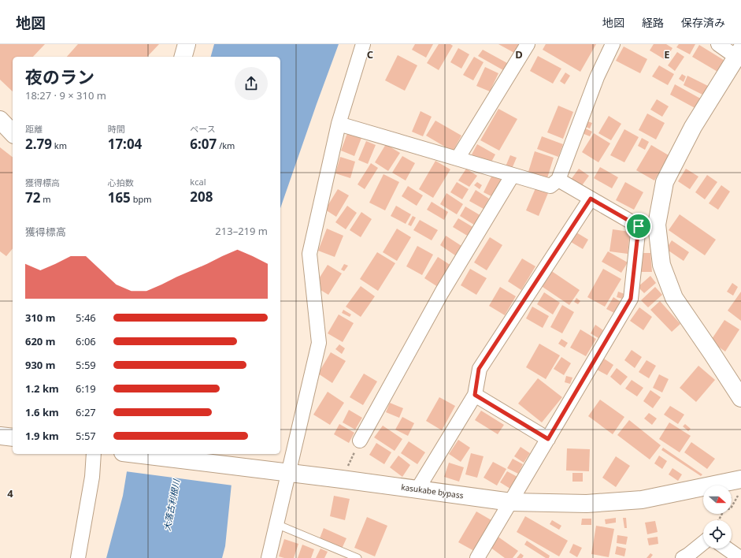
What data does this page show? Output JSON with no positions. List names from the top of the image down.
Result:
{
  "streets": {
    "main road": ["kasukabe bypass"]
  },
  "water": ["大落古利根川"],
  "north": "right",
  "page": {
    "header": "地図",
    "nav": ["地図", "経路", "保存済み"],
    "heading": ["夜のラン", "18:27 · 9 × 310 m"],
    "stats": [
      ["距離", "2.79 km"],
      ["時間", "17:04"],
      ["ペース", "6:07 /km"],
      ["獲得標高", "72 m"],
      ["心拍数", "165 bpm"],
      ["kcal", "208"]
    ],
    "chart": ["獲得標高", "213–219 m"],
    "list": [
      {
        "name": "310 m",
        "note": "5:46"
      },
      {
        "name": "620 m",
        "note": "6:06"
      },
      {
        "name": "930 m",
        "note": "5:59"
      },
      {
        "name": "1.2 km",
        "note": "6:19"
      },
      {
        "name": "1.6 km",
        "note": "6:27"
      },
      {
        "name": "1.9 km",
        "note": "5:57"
      }
    ]
  },
  "grid": {
    "columns": ["C", "D", "E"],
    "rows": ["4"]
  }
}
